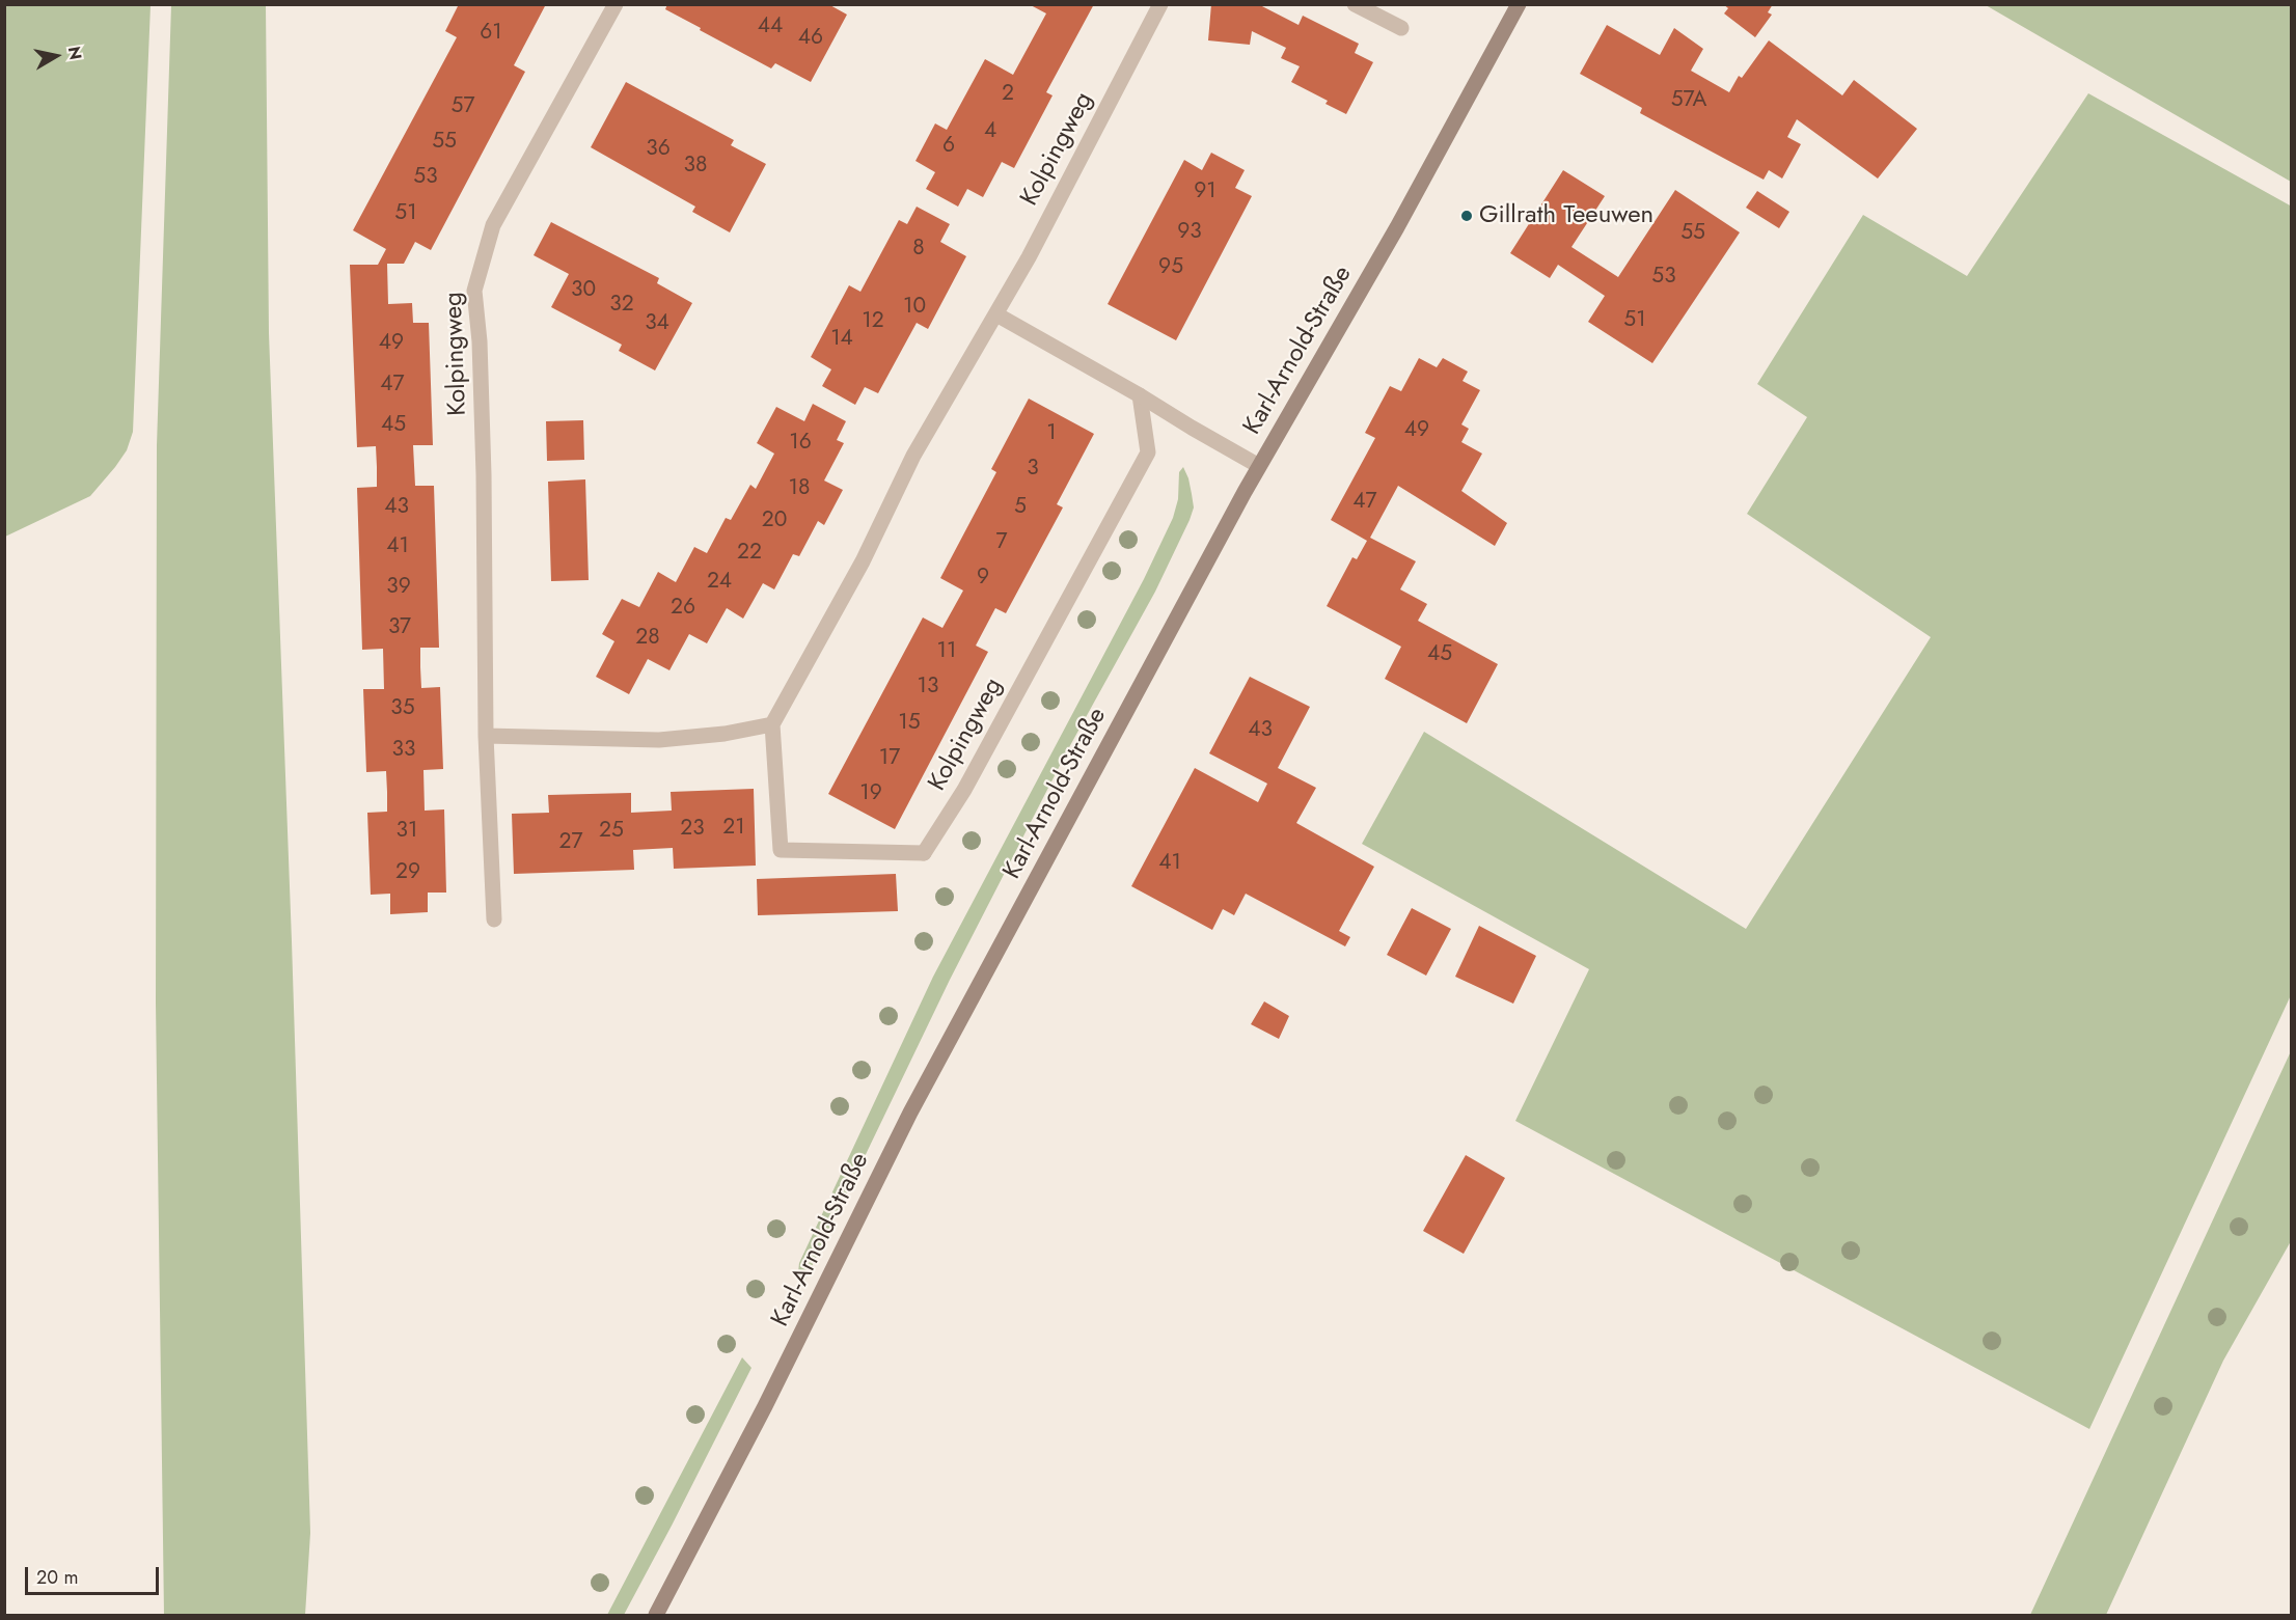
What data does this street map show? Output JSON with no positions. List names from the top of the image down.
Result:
{
  "streets": {
    "main road": ["Karl-Arnold-Straße"],
    "street": ["Kolpingweg"]
  },
  "places": ["Gillrath Teeuwen"],
  "house_numbers": [
    "44",
    "61",
    "46",
    "2",
    "57A",
    "57",
    "4",
    "55",
    "6",
    "36",
    "38",
    "53",
    "91",
    "51",
    "93",
    "55",
    "8",
    "95",
    "53",
    "30",
    "32",
    "10",
    "51",
    "12",
    "34",
    "14",
    "49",
    "47",
    "45",
    "49",
    "1",
    "16",
    "3",
    "18",
    "47",
    "43",
    "5",
    "20",
    "7",
    "41",
    "22",
    "9",
    "24",
    "39",
    "26",
    "37",
    "28",
    "11",
    "45",
    "13",
    "35",
    "15",
    "43",
    "33",
    "17",
    "19",
    "21",
    "23",
    "31",
    "25",
    "27",
    "41",
    "29"
  ],
  "scale_bar": "20 m",
  "north": "right"
}
